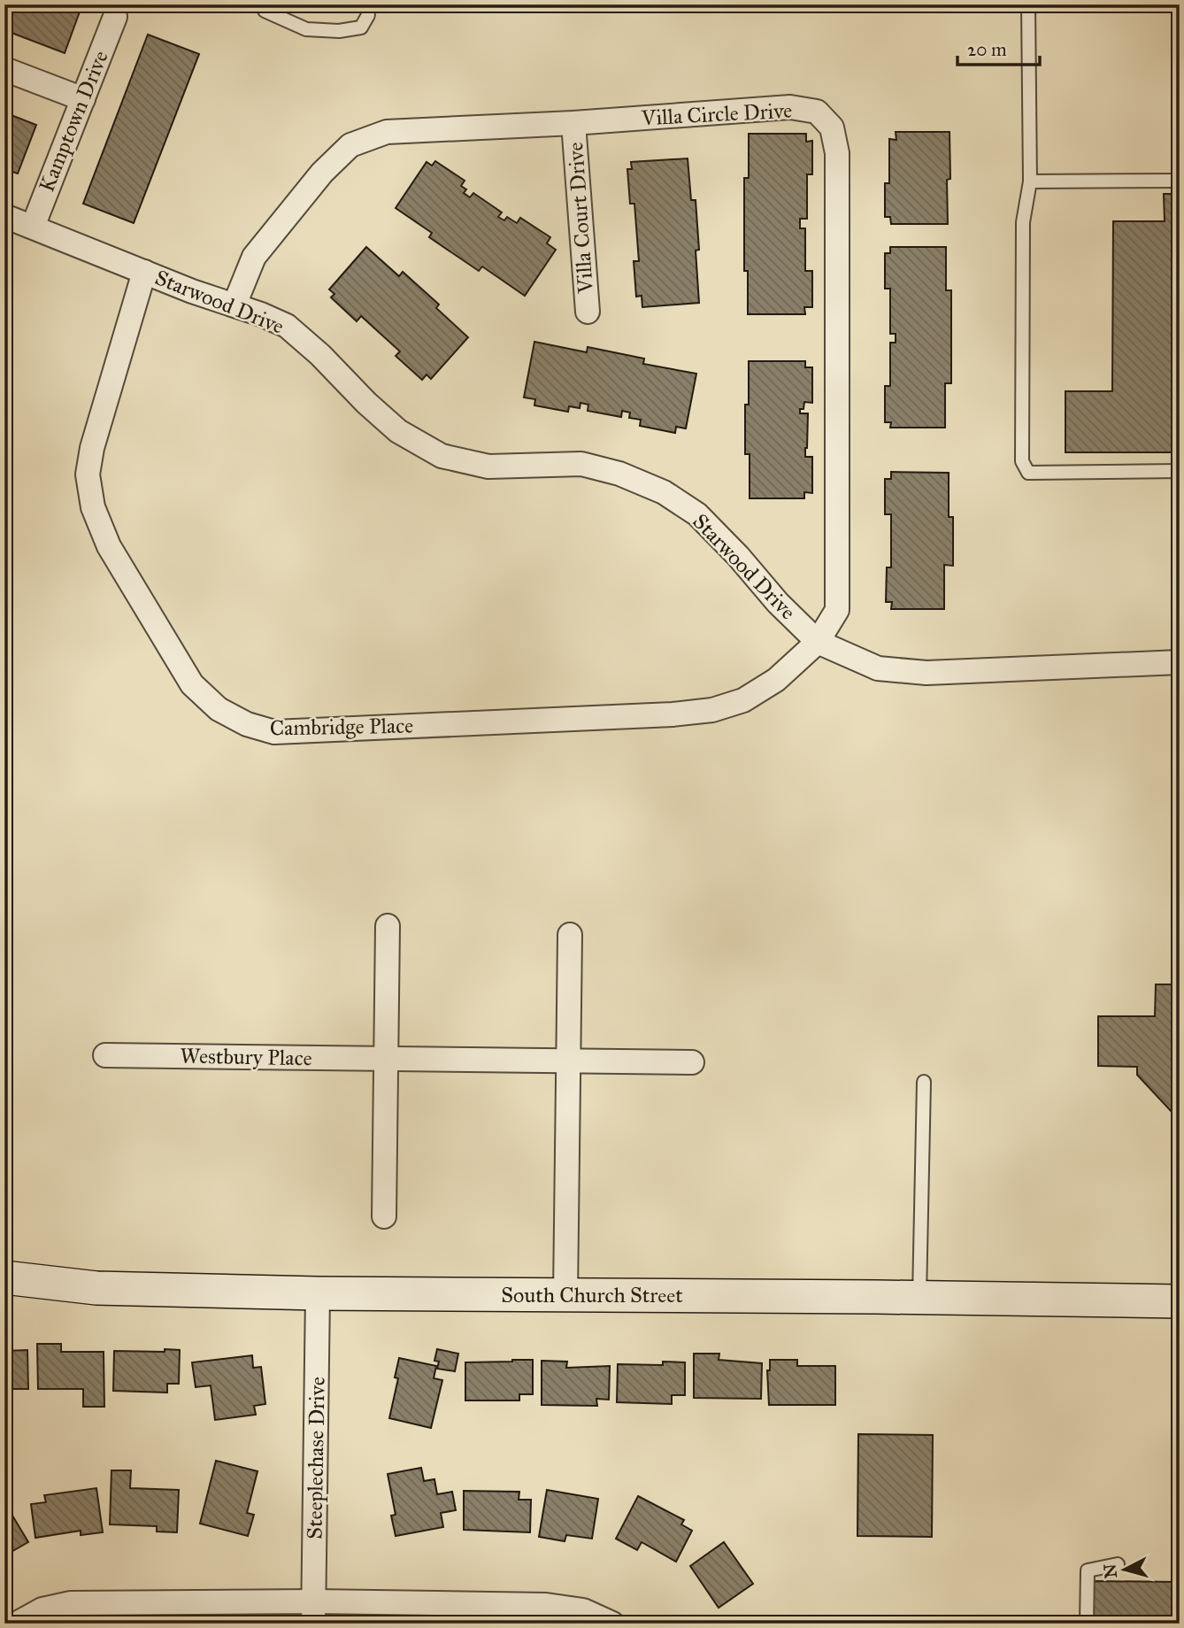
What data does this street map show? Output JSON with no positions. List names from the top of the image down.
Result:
{
  "streets": {
    "street": [
      "Villa Circle Drive",
      "Kamptown Drive",
      "Villa Court Drive",
      "Starwood Drive",
      "Cambridge Place",
      "Westbury Place",
      "South Church Street",
      "Steeplechase Drive"
    ]
  },
  "crossings": [
    ["Villa Circle Drive", "Villa Court Drive"],
    ["Villa Circle Drive", "Starwood Drive"],
    ["Villa Circle Drive", "Cambridge Place"],
    ["Kamptown Drive", "Starwood Drive"],
    ["Starwood Drive", "Cambridge Place"],
    ["South Church Street", "Steeplechase Drive"]
  ],
  "scale_bar": "20 m",
  "north": "left"
}
